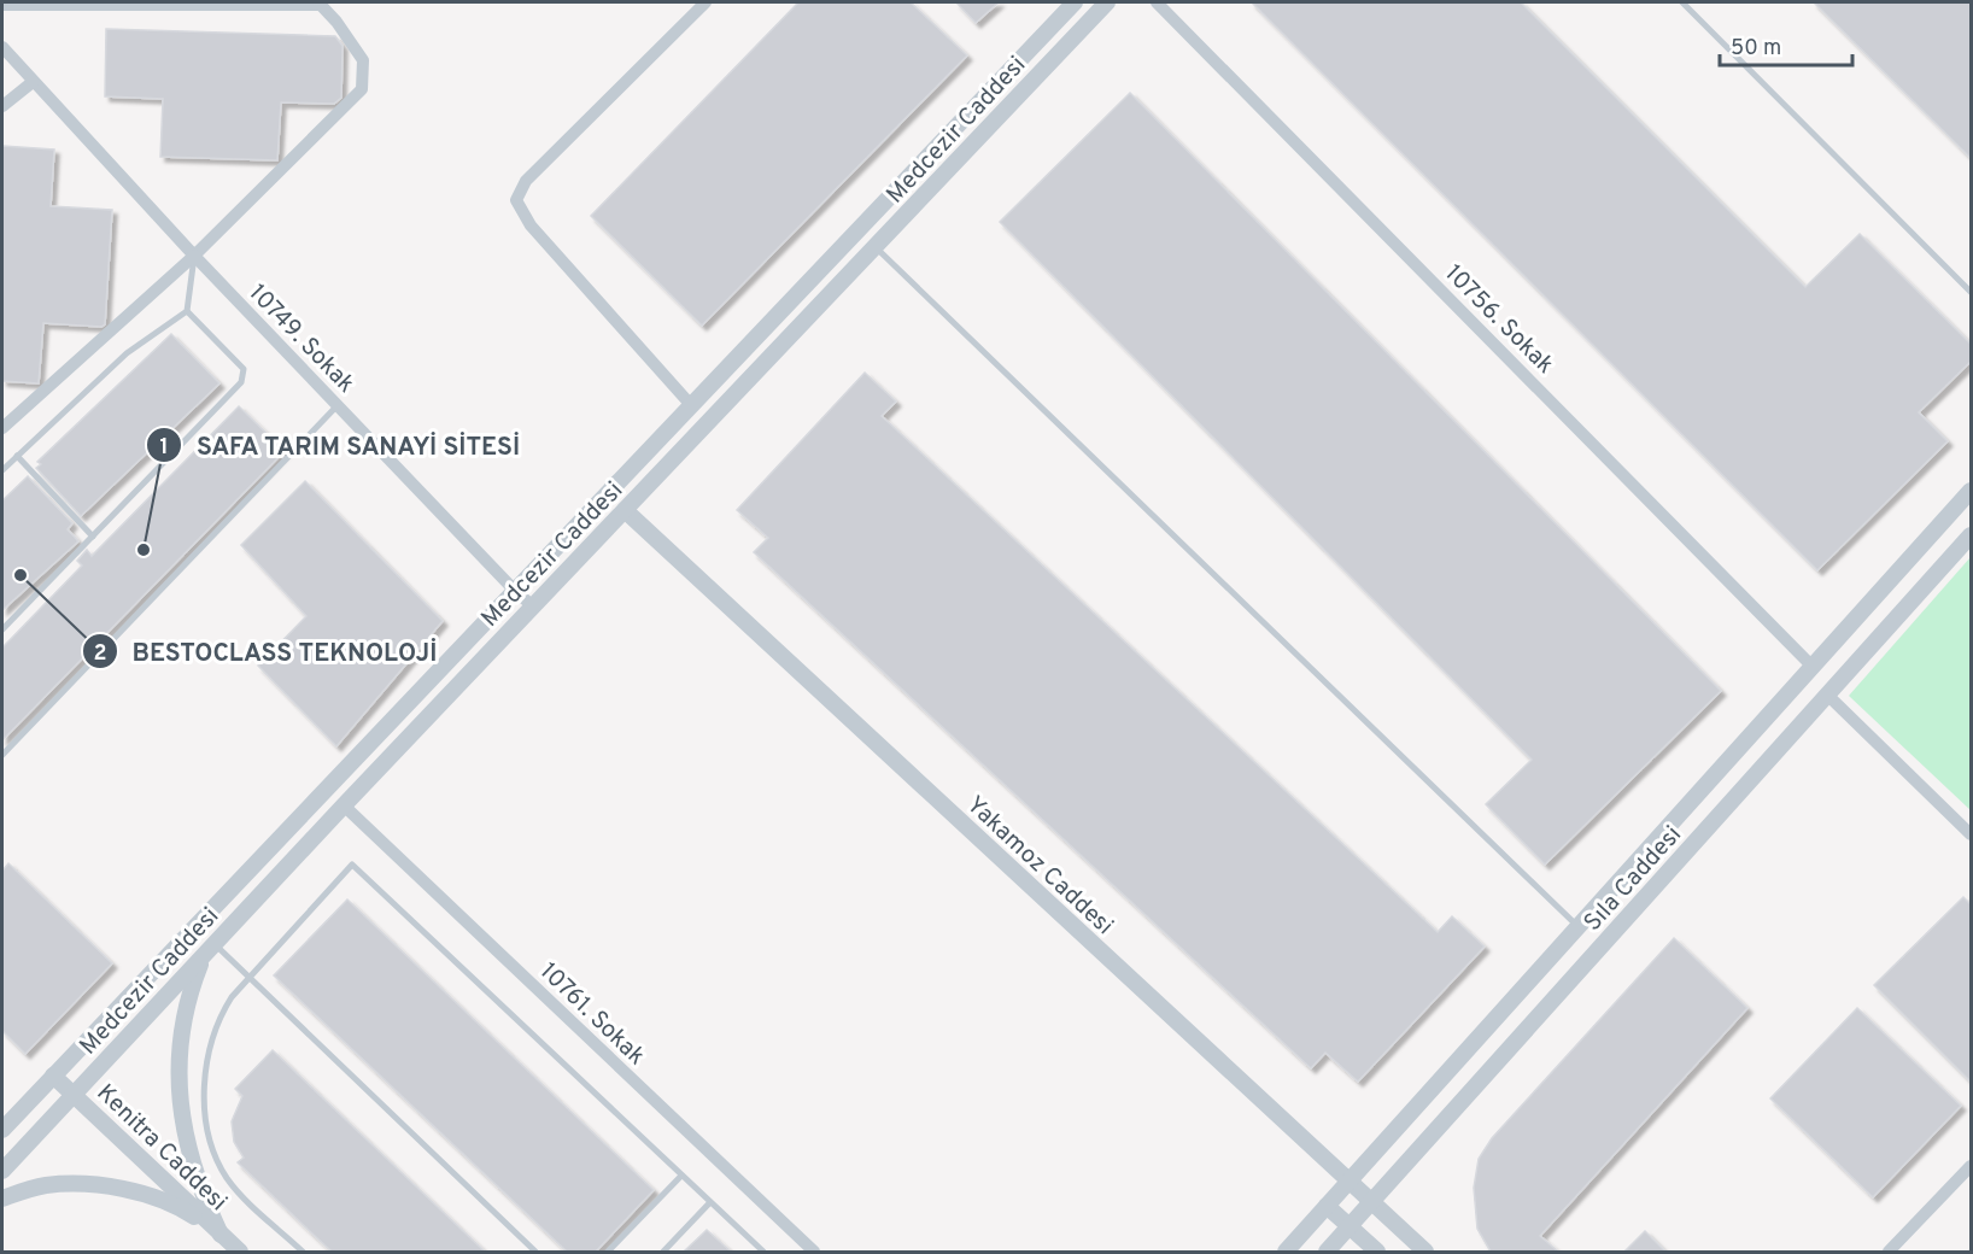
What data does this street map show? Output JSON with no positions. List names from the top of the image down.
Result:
{
  "streets": {
    "street": [
      "Medcezir Caddesi",
      "10756. Sokak",
      "10749. Sokak",
      "Yakamoz Caddesi",
      "Sıla Caddesi",
      "10761. Sokak",
      "Kenitra Caddesi"
    ]
  },
  "crossings": [
    ["Medcezir Caddesi", "10749. Sokak"],
    ["Medcezir Caddesi", "Yakamoz Caddesi"],
    ["Medcezir Caddesi", "10761. Sokak"],
    ["Medcezir Caddesi", "Kenitra Caddesi"],
    ["Yakamoz Caddesi", "Sıla Caddesi"]
  ],
  "places": ["SAFA TARIM SANAYİ SİTESİ", "BESTOCLASS TEKNOLOJİ"],
  "scale_bar": "50 m"
}
